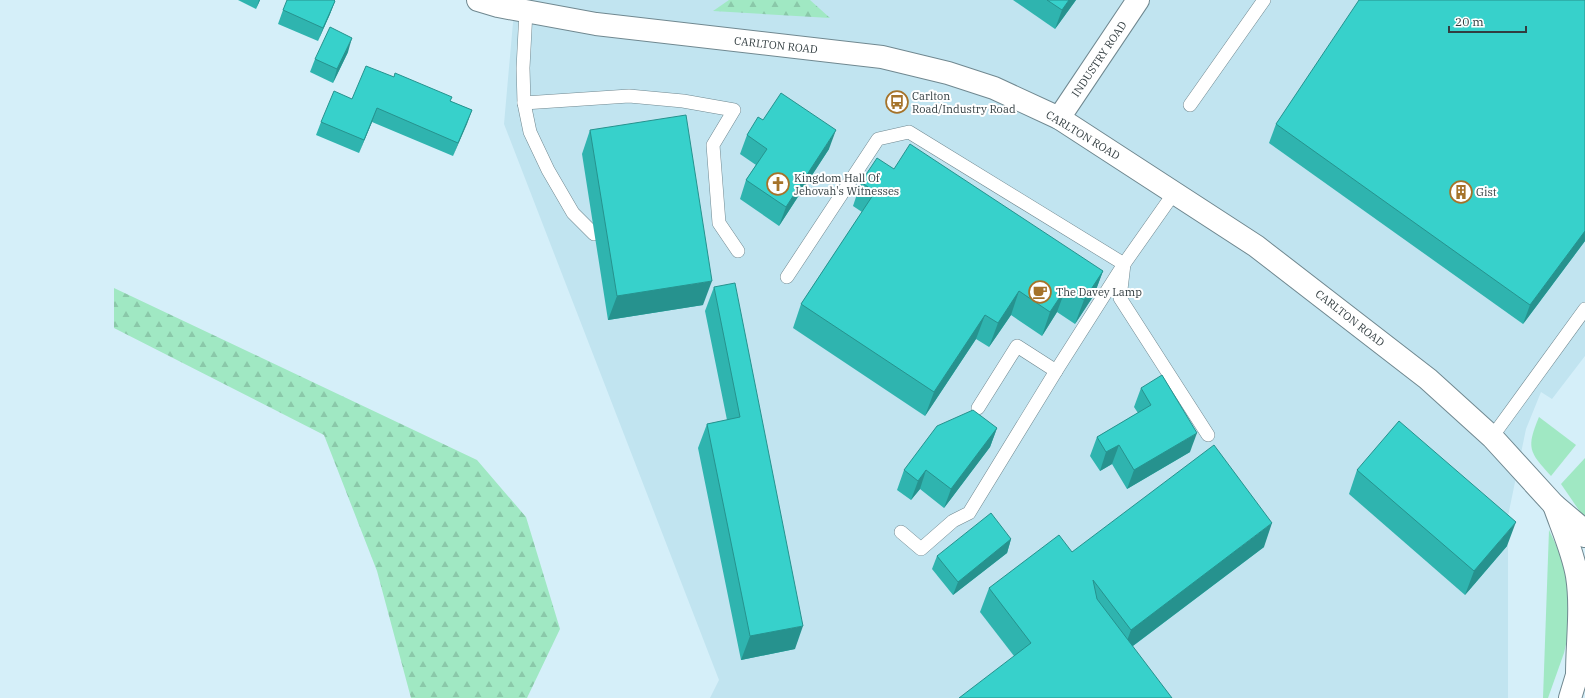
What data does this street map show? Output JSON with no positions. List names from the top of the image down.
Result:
{
  "streets": {
    "main road": ["CARLTON ROAD", "INDUSTRY ROAD"]
  },
  "crossings": [
    ["CARLTON ROAD", "INDUSTRY ROAD"]
  ],
  "places": {
    "bus stop": ["Carlton Road/Industry Road"],
    "church": ["Kingdom Hall Of Jehovah's Witnesses"],
    "building": ["Gist"],
    "cafe": ["The Davey Lamp"]
  },
  "scale_bar": "20 m"
}
